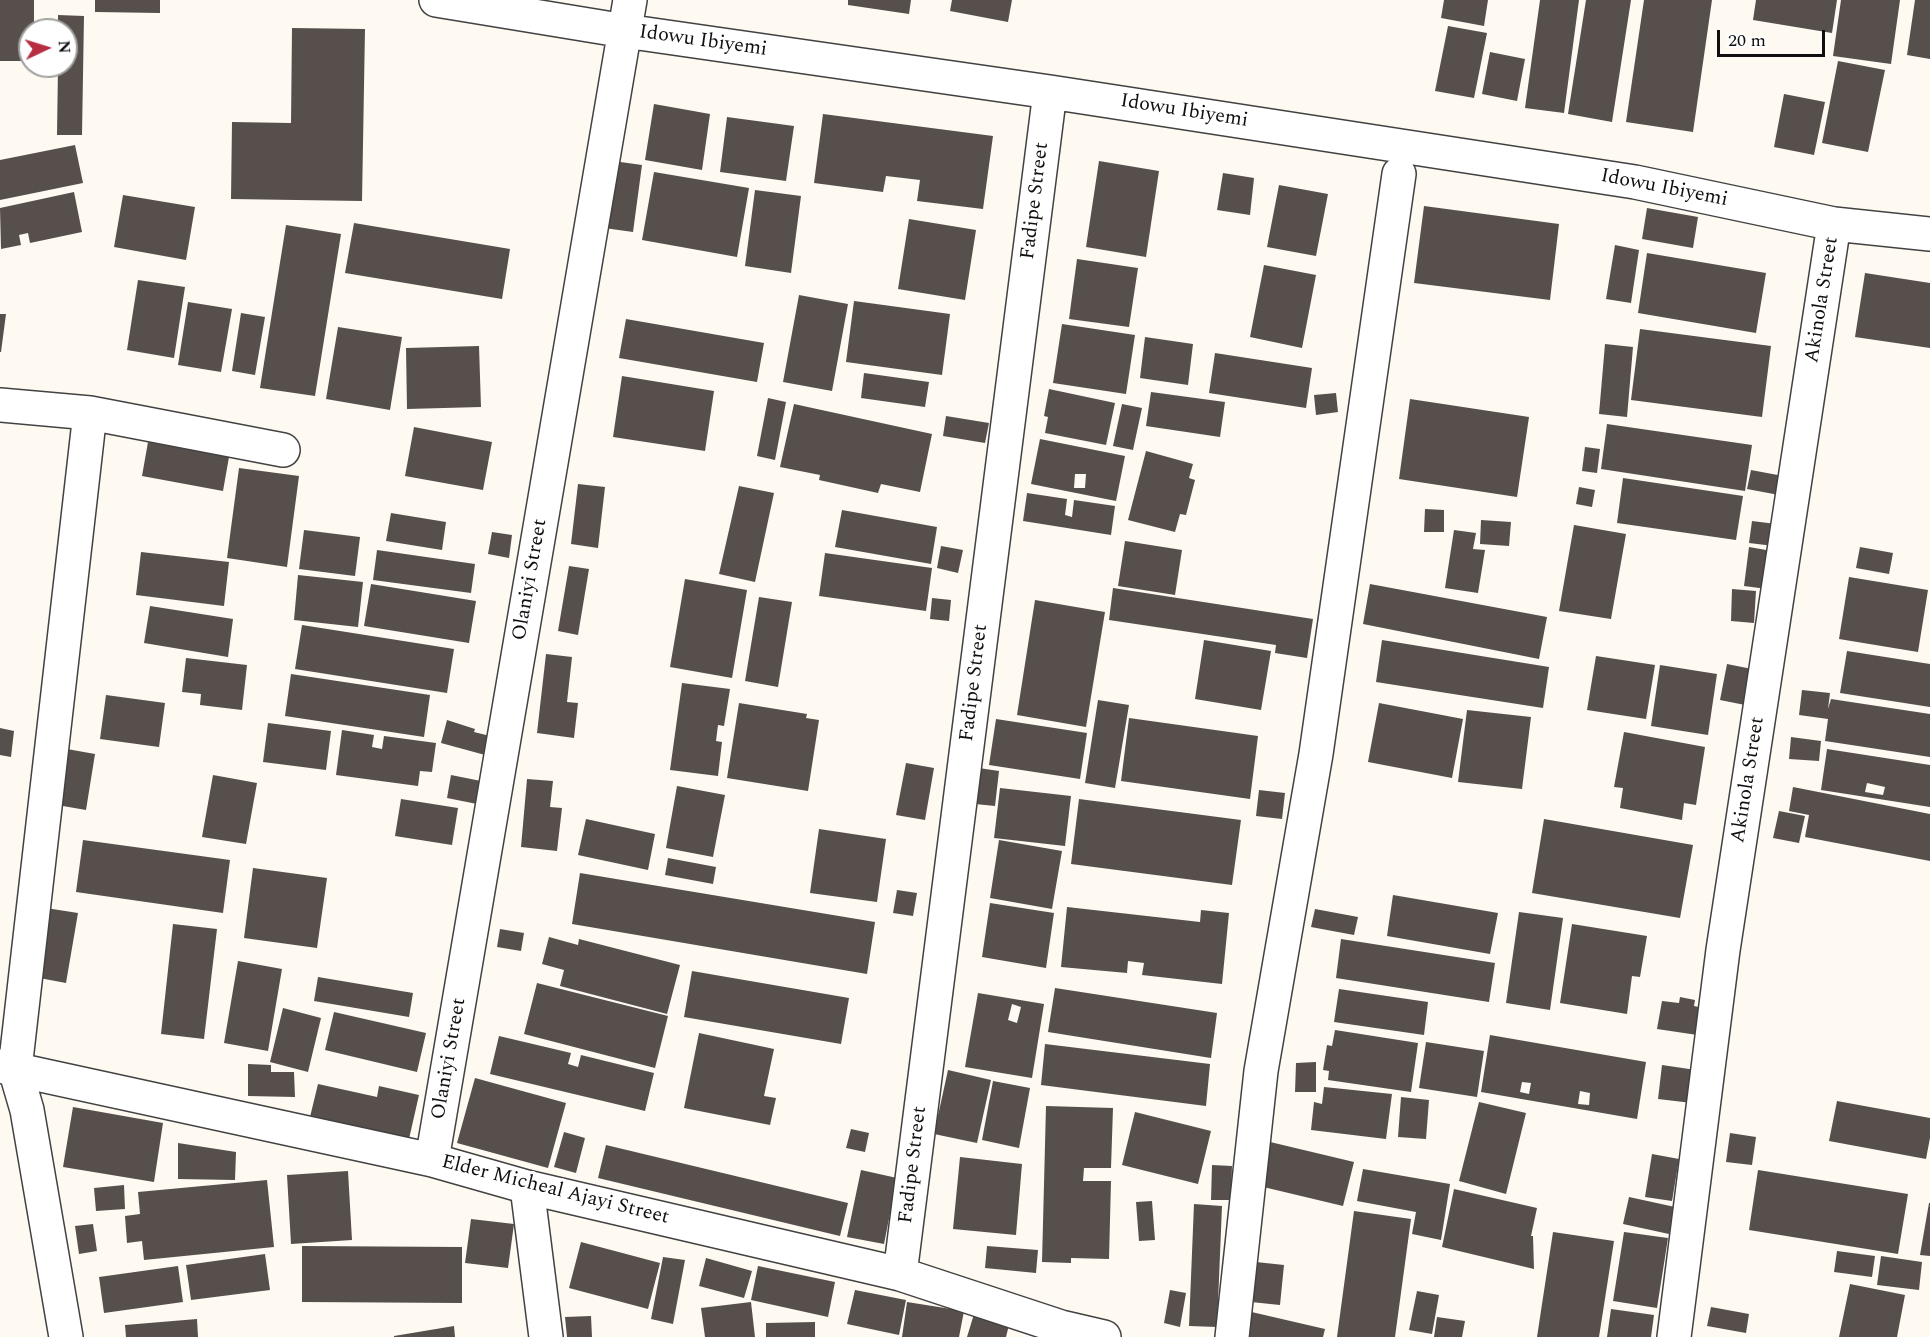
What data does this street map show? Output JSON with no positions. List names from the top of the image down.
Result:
{
  "streets": {
    "street": [
      "Idowu Ibiyemi",
      "Fadipe Street",
      "Akinola Street",
      "Olaniyi Street",
      "Elder Micheal Ajayi Street"
    ]
  },
  "crossings": [
    ["Idowu Ibiyemi", "Fadipe Street"],
    ["Idowu Ibiyemi", "Akinola Street"],
    ["Idowu Ibiyemi", "Olaniyi Street"],
    ["Fadipe Street", "Elder Micheal Ajayi Street"],
    ["Olaniyi Street", "Elder Micheal Ajayi Street"]
  ],
  "scale_bar": "20 m",
  "north": "right"
}
